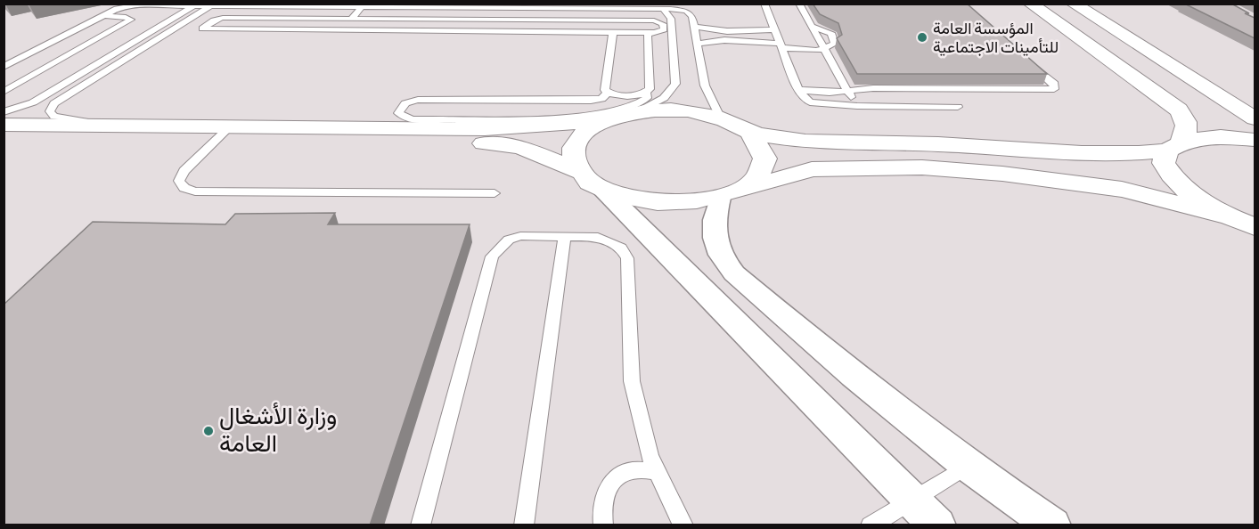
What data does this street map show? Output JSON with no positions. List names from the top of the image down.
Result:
{
  "places": ["المؤسسة العامة للتأمينات الاجتماعية", "وزارة الأشغال العامة"]
}
